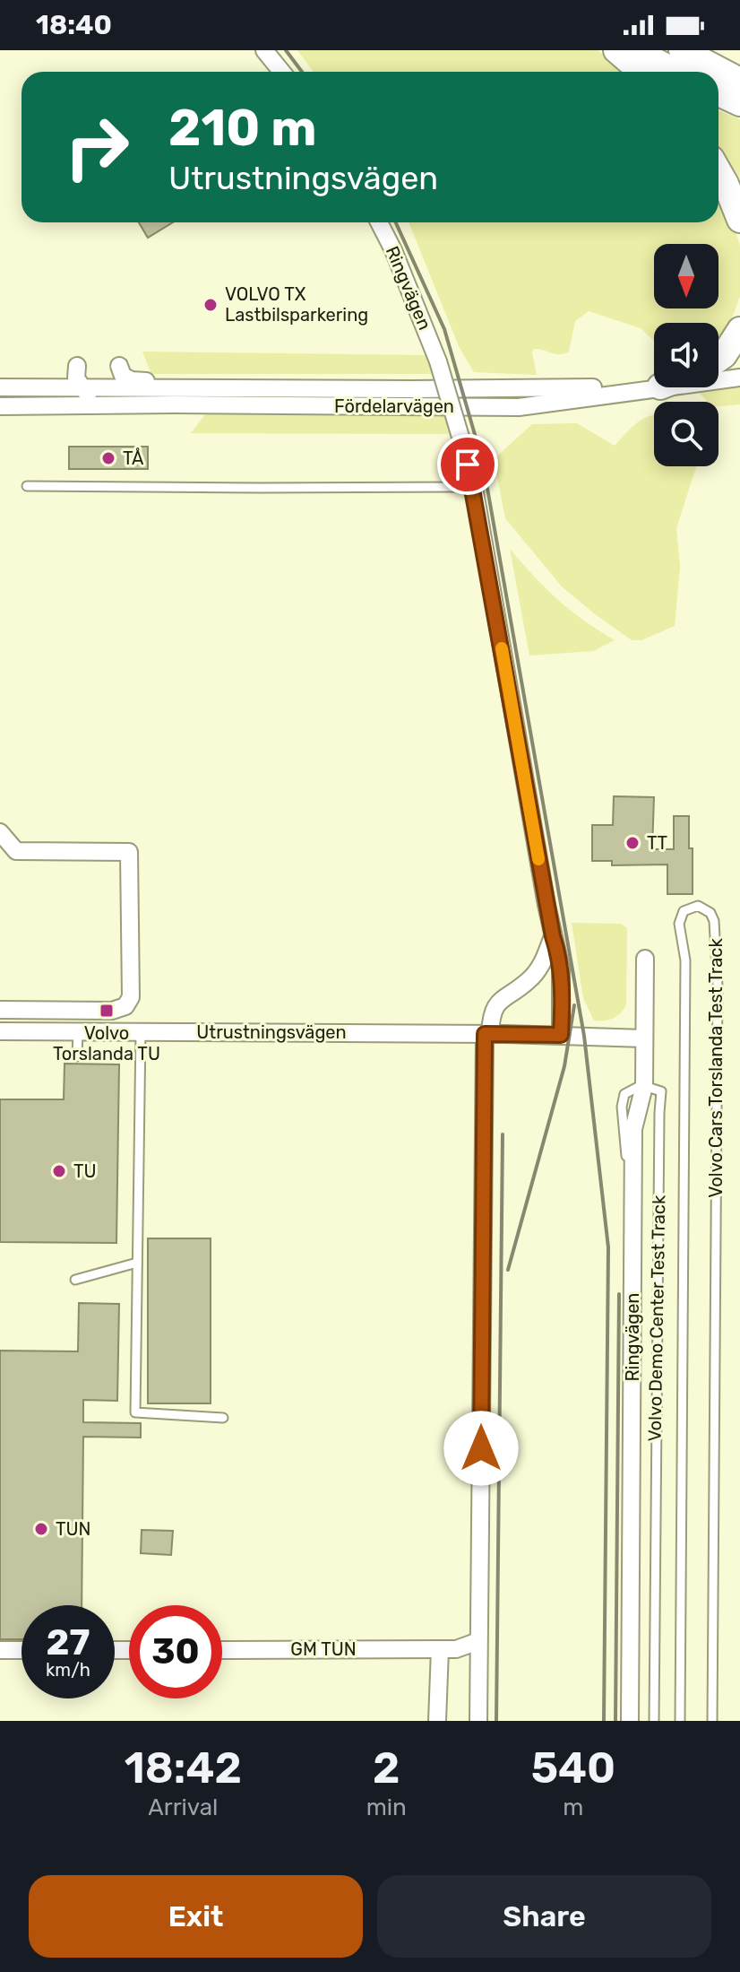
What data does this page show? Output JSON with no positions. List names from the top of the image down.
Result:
{
  "streets": {
    "street": [
      "Ringvägen",
      "Fördelarvägen",
      "Utrustningsvägen",
      "GM TUN"
    ],
    "lane": ["Volvo Cars Torslanda Test Track", "Volvo Demo Center Test Track"]
  },
  "crossings": [
    ["Ringvägen", "Volvo Demo Center Test Track"]
  ],
  "places": {
    "other": [
      "VOLVO TX Lastbilsparkering",
      "TÅ",
      "TT",
      "TU",
      "TUN"
    ],
    "transit": ["Volvo Torslanda TU"]
  },
  "north": "bottom",
  "page": {
    "status": "18:40",
    "turn": ["210 m", "Utrustningsvägen"],
    "speed": "27 km/h",
    "limit": "30",
    "eta": [
      "18:42",
      "Arrival",
      "2",
      "min",
      "540",
      "m"
    ],
    "buttons": ["Exit", "Share"]
  }
}
